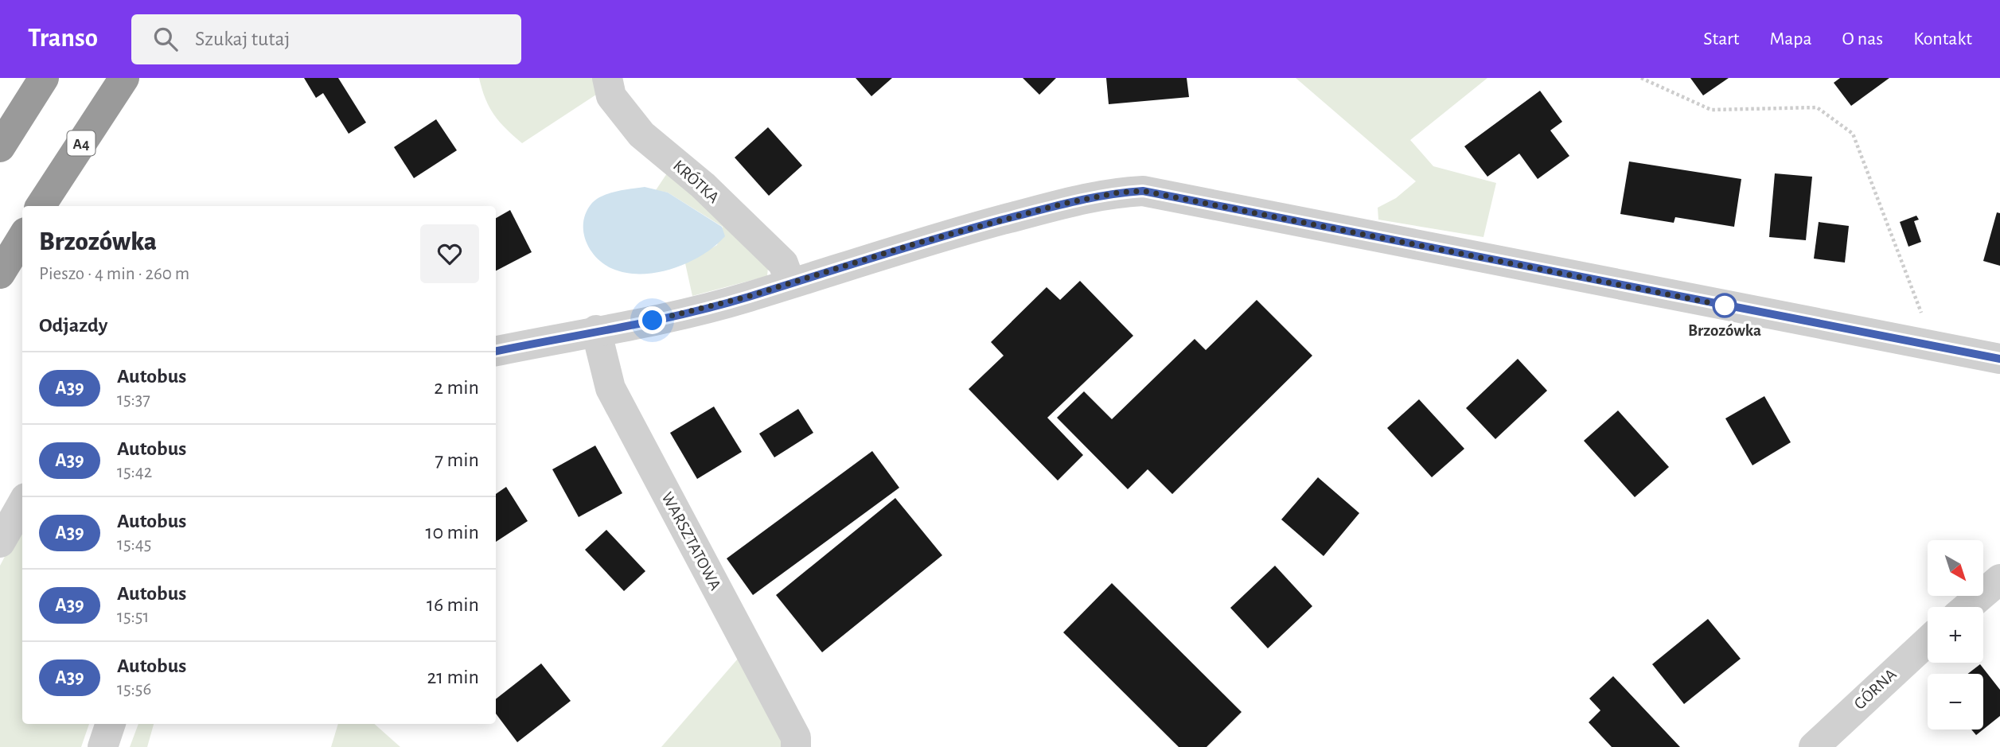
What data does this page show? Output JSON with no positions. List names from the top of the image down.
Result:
{
  "streets": {
    "highway": ["A4"],
    "street": ["KRÓTKA", "WARSZTATOWA", "GÓRNA"]
  },
  "places": ["Brzozówka"],
  "lines": ["bus line A39"],
  "north": "bottom right",
  "page": {
    "header": "Transo",
    "search": "Szukaj tutaj",
    "nav": [
      "Start",
      "Mapa",
      "O nas",
      "Kontakt"
    ],
    "heading": [
      ["Brzozówka", "Pieszo · 4 min · 260 m"],
      "Odjazdy"
    ],
    "list": [
      {
        "mark": "A39",
        "name": "Autobus",
        "note": "15:37",
        "value": "2 min"
      },
      {
        "mark": "A39",
        "name": "Autobus",
        "note": "15:42",
        "value": "7 min"
      },
      {
        "mark": "A39",
        "name": "Autobus",
        "note": "15:45",
        "value": "10 min"
      },
      {
        "mark": "A39",
        "name": "Autobus",
        "note": "15:51",
        "value": "16 min"
      },
      {
        "mark": "A39",
        "name": "Autobus",
        "note": "15:56",
        "value": "21 min"
      }
    ],
    "map_buttons": ["+", "−"]
  }
}
